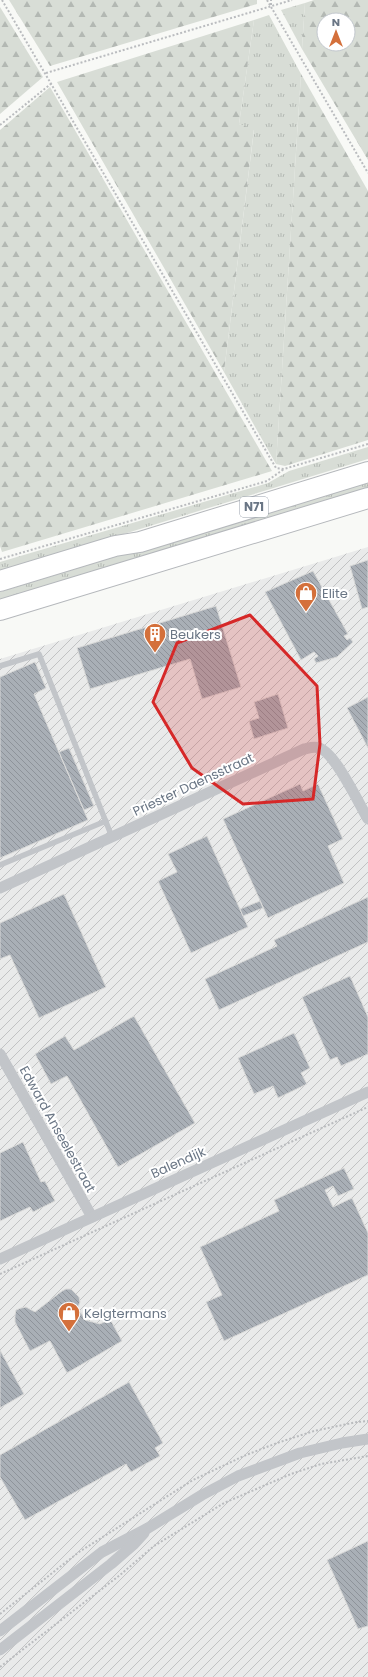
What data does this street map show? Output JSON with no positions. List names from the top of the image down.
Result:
{
  "streets": {
    "highway": ["N71"],
    "street": ["Priester Daensstraat", "Edward Anseelestraat", "Balendijk"]
  },
  "crossings": [
    ["Edward Anseelestraat", "Balendijk"]
  ],
  "places": {
    "shop": ["Elite", "Kelgtermans"],
    "building": ["Beukers"]
  },
  "north": "top"
}
